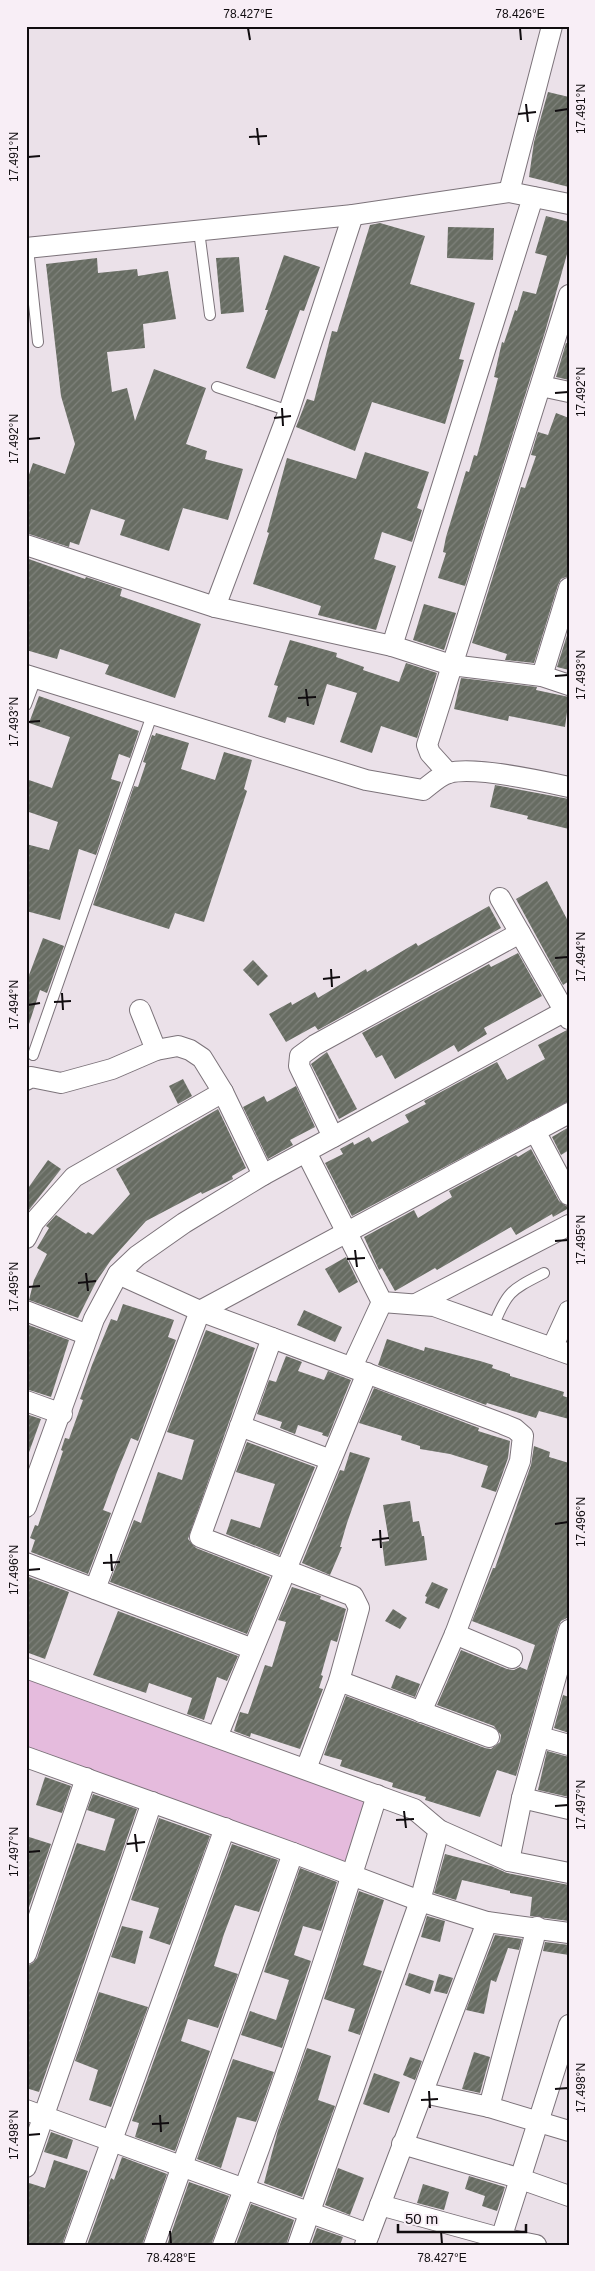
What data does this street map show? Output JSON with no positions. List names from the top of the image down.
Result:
{
  "scale_bar": "50 m",
  "coordinates": [
    "78.427°E",
    "78.426°E",
    "17.491°N",
    "17.492°N",
    "17.493°N",
    "17.494°N",
    "17.495°N",
    "17.496°N",
    "17.497°N",
    "17.498°N",
    "78.428°E"
  ]
}
